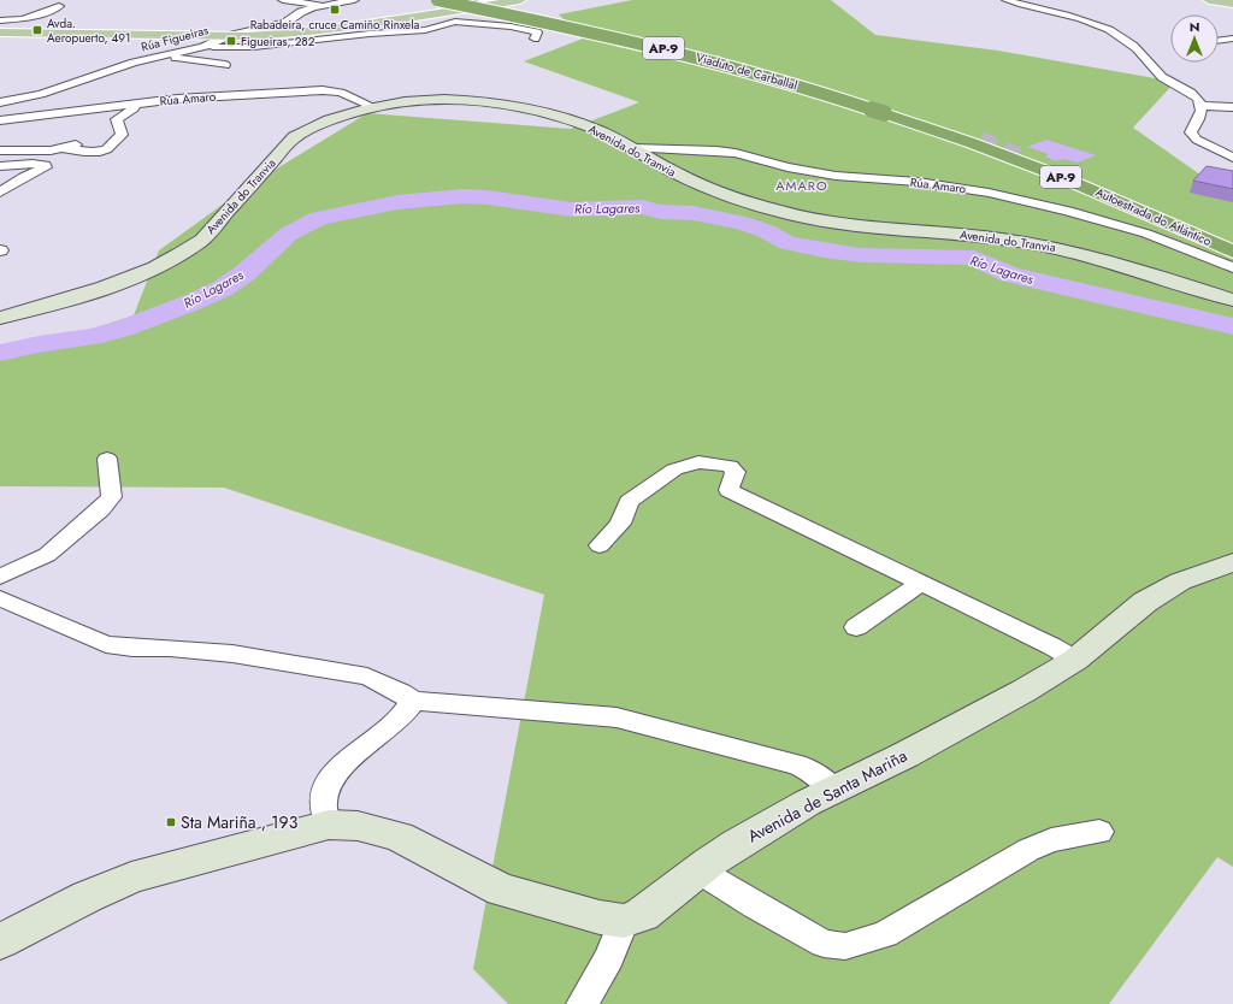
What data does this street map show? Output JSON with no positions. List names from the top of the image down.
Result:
{
  "streets": {
    "highway": ["AP-9", "Viaduto de Carballal", "Autoestrada do Atlántico"],
    "main road": ["Avenida do Tranvia", "Avenida de Santa Mariña"],
    "street": ["Rúa Figueiras", "Rúa Amaro"]
  },
  "crossings": [
    ["AP-9", "Viaduto de Carballal"],
    ["AP-9", "Autoestrada do Atlántico"],
    ["Viaduto de Carballal", "Autoestrada do Atlántico"],
    ["Rúa Amaro", "Avenida do Tranvia"]
  ],
  "districts": ["AMARO"],
  "water": ["Río Lagares"],
  "places": {
    "transit": [
      "Rabadeira, cruce Camiño Rinxela",
      "Avda. Aeropuerto, 491",
      "Figueiras, 282",
      "Sta Mariña , 193"
    ]
  },
  "north": "top"
}
